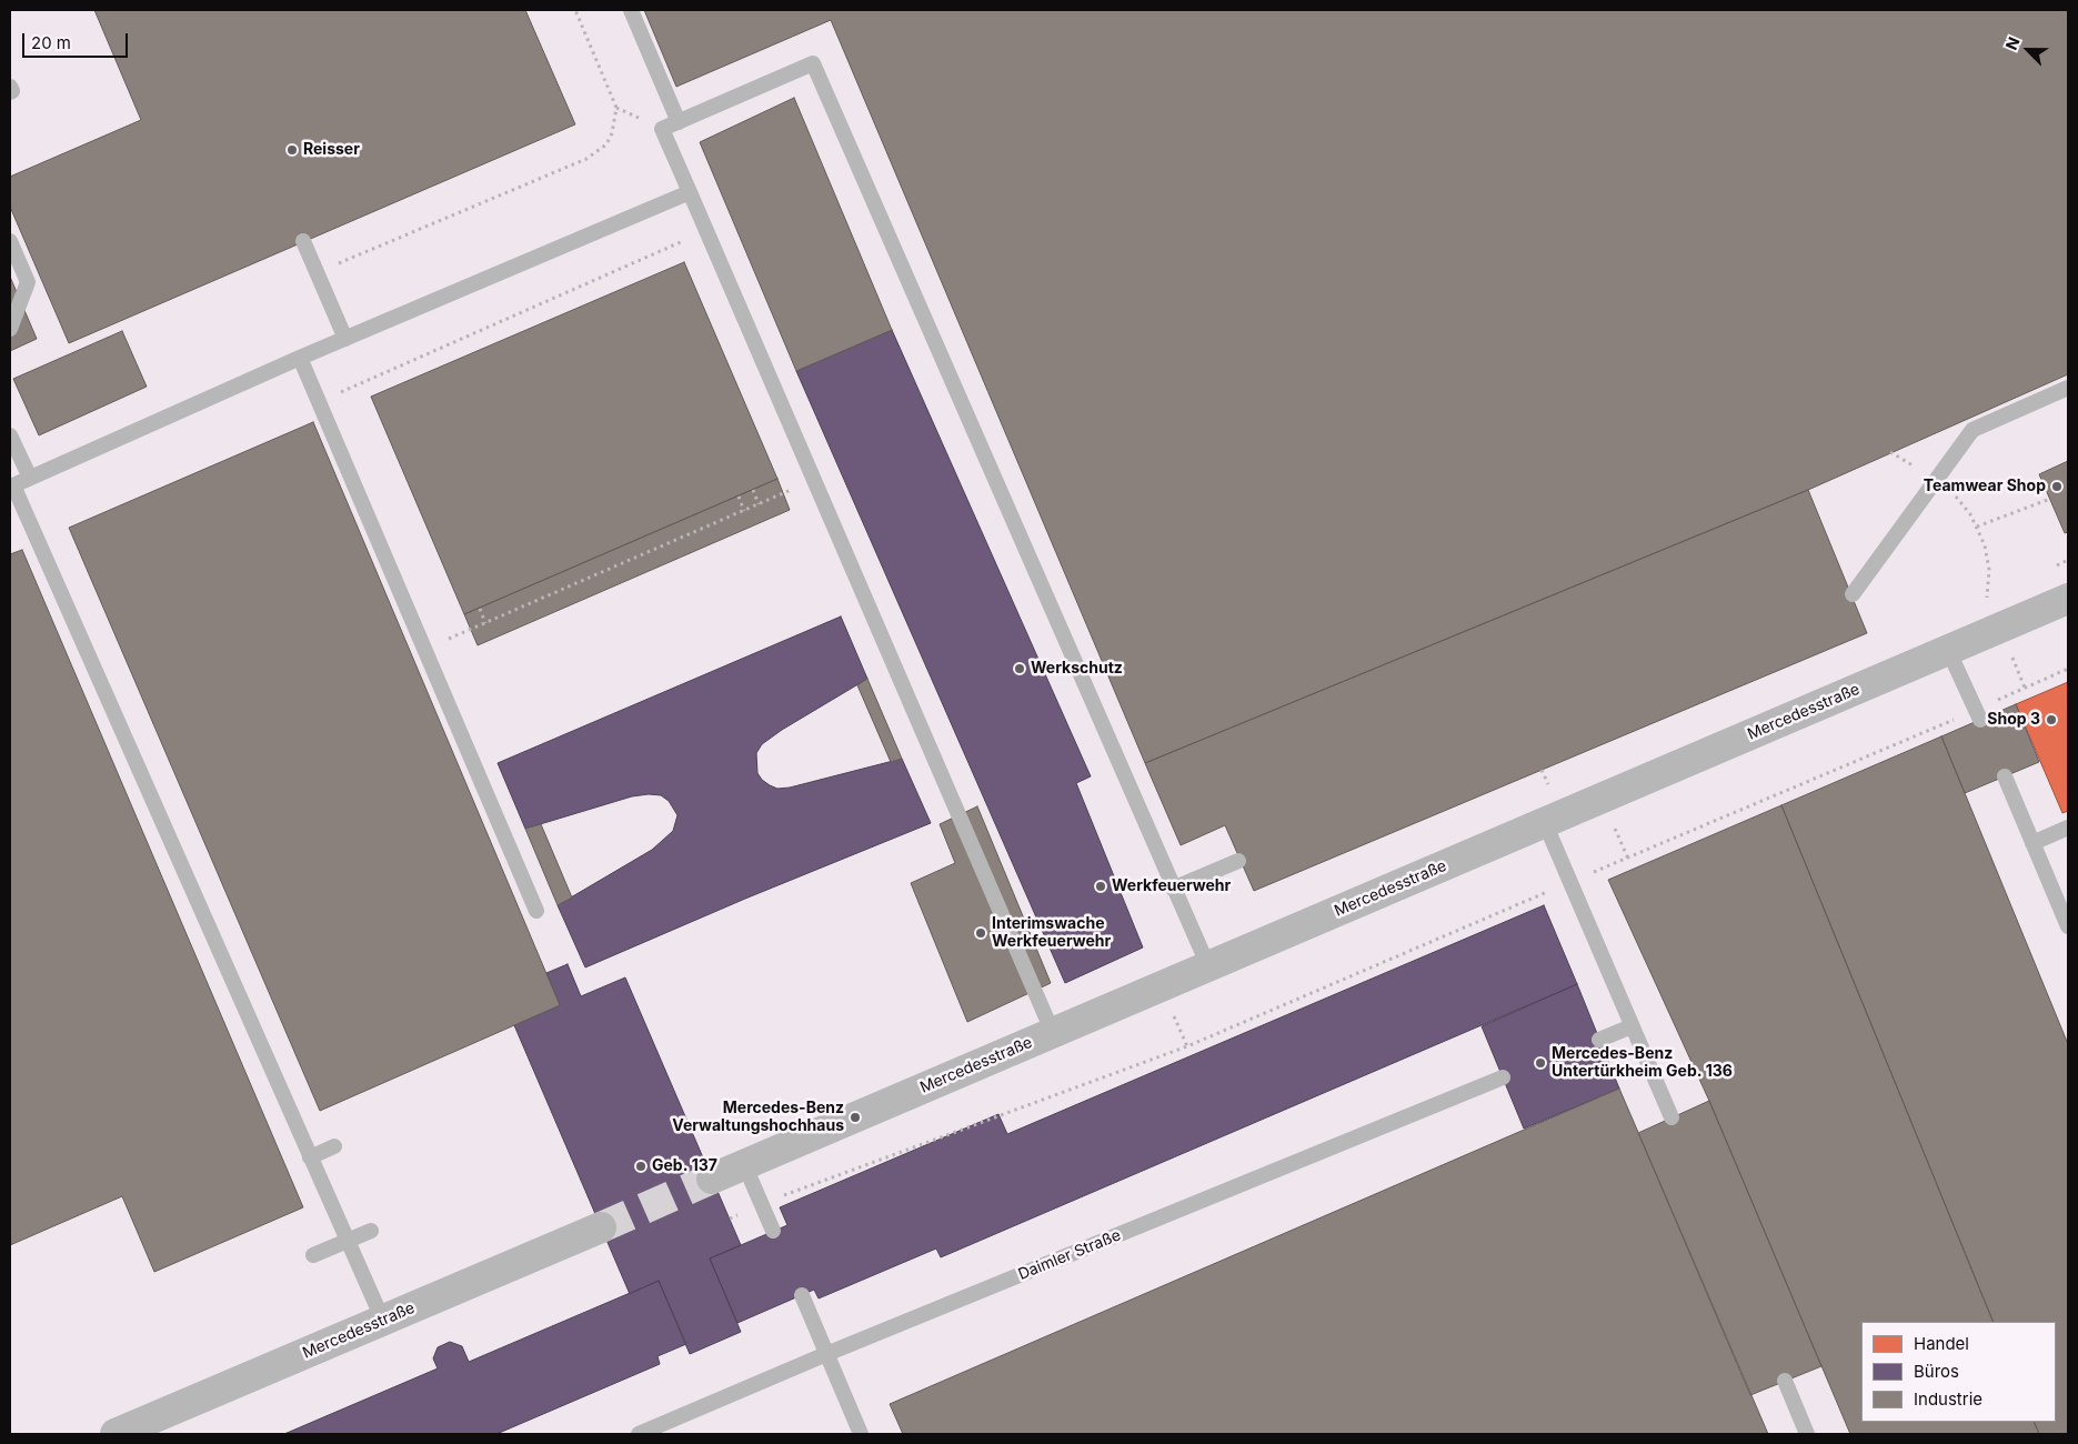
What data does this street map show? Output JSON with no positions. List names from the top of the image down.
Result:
{
  "streets": {
    "street": ["Mercedesstraße"],
    "lane": ["Daimler Straße"]
  },
  "places": [
    "Reisser",
    "Teamwear Shop",
    "Werkschutz",
    "Shop 3",
    "Werkfeuerwehr",
    "Interimswache Werkfeuerwehr",
    "Mercedes-Benz Untertürkheim Geb. 136",
    "Mercedes-Benz Verwaltungshochhaus",
    "Geb. 137"
  ],
  "legend": ["Handel", "Büros", "Industrie"],
  "scale_bar": "20 m",
  "north": "top left"
}
